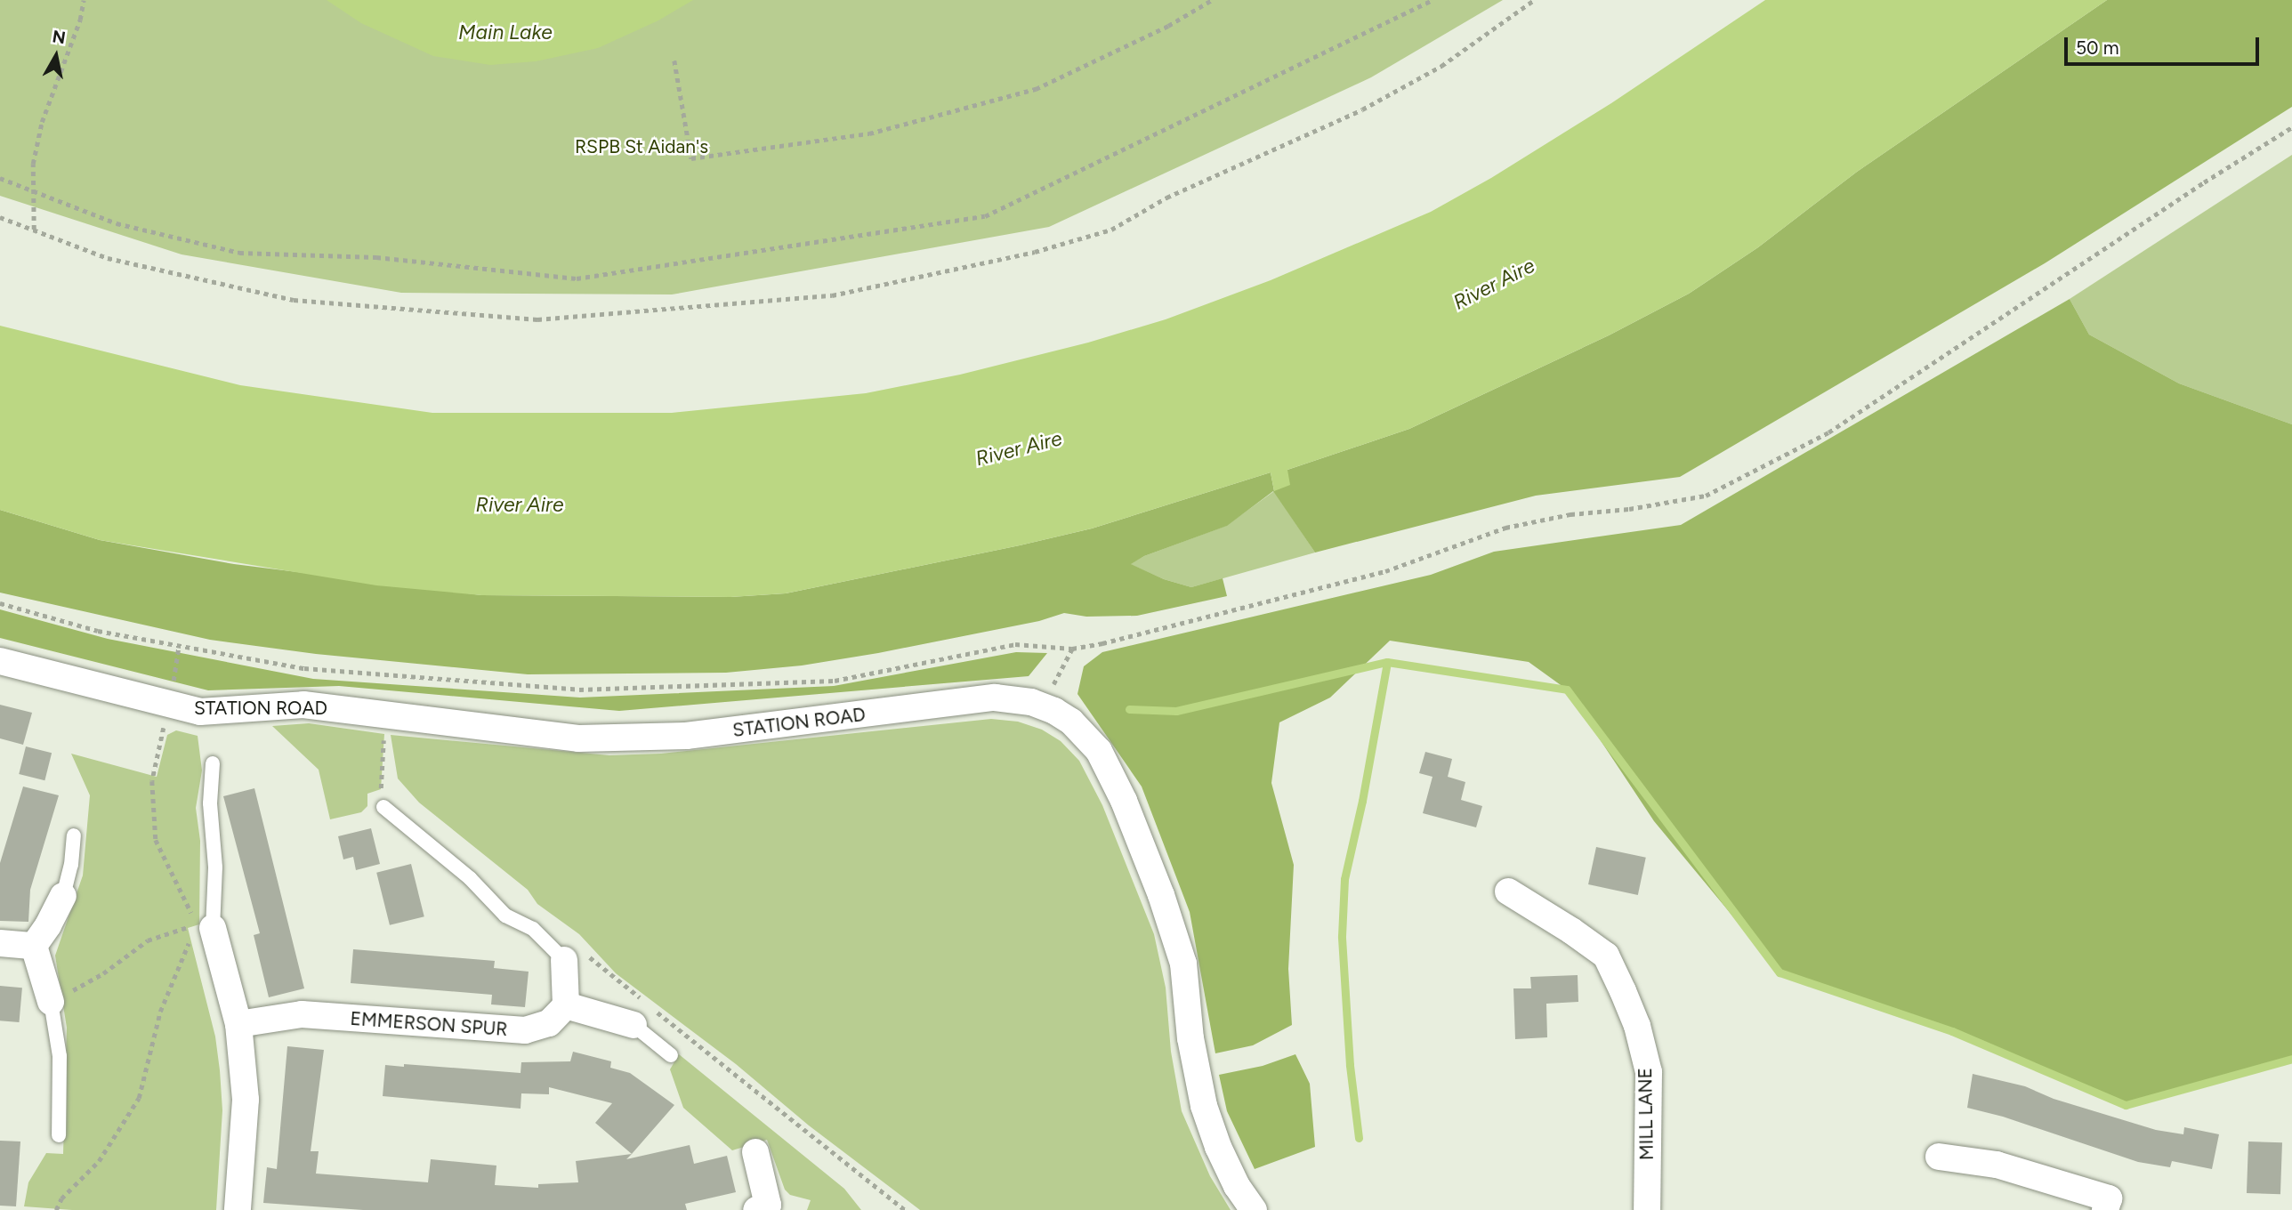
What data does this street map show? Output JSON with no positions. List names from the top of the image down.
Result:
{
  "streets": {
    "street": ["STATION ROAD", "EMMERSON SPUR", "MILL LANE"]
  },
  "water": ["Main Lake", "River Aire"],
  "parks": ["RSPB St Aidan's"],
  "scale_bar": "50 m",
  "north": "top"
}
